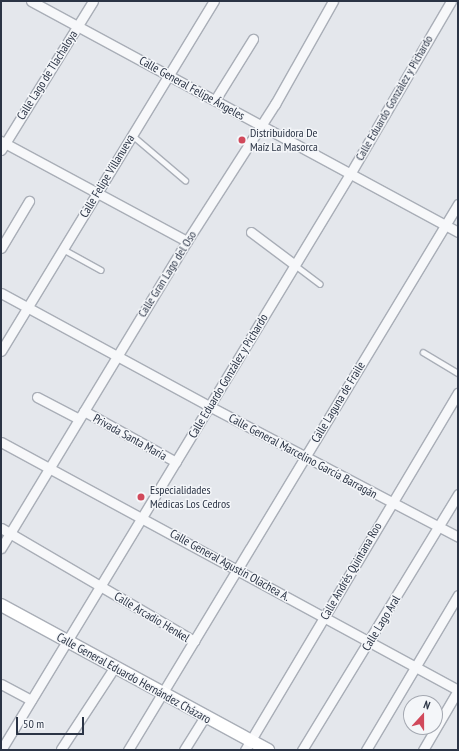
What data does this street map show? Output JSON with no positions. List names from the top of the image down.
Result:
{
  "streets": {
    "main road": ["Calle General Eduardo Hernández Cházaro"],
    "street": [
      "Calle Lago de Tlachaloya",
      "Calle General Felipe Ángeles",
      "Calle Eduardo González y Pichardo",
      "Calle Felipe Villanueva",
      "Calle Gran Lago del Oso",
      "Calle Laguna de Fraile",
      "Privada Santa María",
      "Calle General Marcelino García Barragán",
      "Calle General Agustín Olachea A.",
      "Calle Andrés Quintana Roo",
      "Calle Arcadio Henkel",
      "Calle Lago Aral"
    ]
  },
  "crossings": [
    ["Calle Lago de Tlachaloya", "Calle General Felipe Ángeles"],
    ["Calle General Felipe Ángeles", "Calle Eduardo González y Pichardo"],
    ["Calle General Felipe Ángeles", "Calle Felipe Villanueva"],
    ["Calle General Felipe Ángeles", "Calle Gran Lago del Oso"],
    ["Calle General Felipe Ángeles", "Calle Laguna de Fraile"],
    ["Calle Eduardo González y Pichardo", "Privada Santa María"],
    ["Calle Eduardo González y Pichardo", "Calle General Marcelino García Barragán"],
    ["Calle Eduardo González y Pichardo", "Calle General Agustín Olachea A."],
    ["Calle Eduardo González y Pichardo", "Calle Arcadio Henkel"],
    ["Calle Eduardo González y Pichardo", "Calle General Eduardo Hernández Cházaro"],
    ["Calle Felipe Villanueva", "Calle General Marcelino García Barragán"],
    ["Calle Gran Lago del Oso", "Privada Santa María"],
    ["Calle Gran Lago del Oso", "Calle General Marcelino García Barragán"],
    ["Calle Gran Lago del Oso", "Calle General Agustín Olachea A."],
    ["Calle Gran Lago del Oso", "Calle Arcadio Henkel"],
    ["Calle Laguna de Fraile", "Calle General Marcelino García Barragán"],
    ["Calle Laguna de Fraile", "Calle General Agustín Olachea A."],
    ["Calle Laguna de Fraile", "Calle Arcadio Henkel"],
    ["Calle General Marcelino García Barragán", "Calle Andrés Quintana Roo"],
    ["Calle General Marcelino García Barragán", "Calle Lago Aral"],
    ["Calle General Agustín Olachea A.", "Calle Andrés Quintana Roo"],
    ["Calle General Agustín Olachea A.", "Calle Lago Aral"],
    ["Calle Andrés Quintana Roo", "Calle General Eduardo Hernández Cházaro"],
    ["Calle Arcadio Henkel", "Calle General Eduardo Hernández Cházaro"]
  ],
  "places": ["Distribuidora De Maíz La Masorca", "Especialidades Medicas Los Cedros"],
  "scale_bar": "50 m",
  "north": "top"
}
